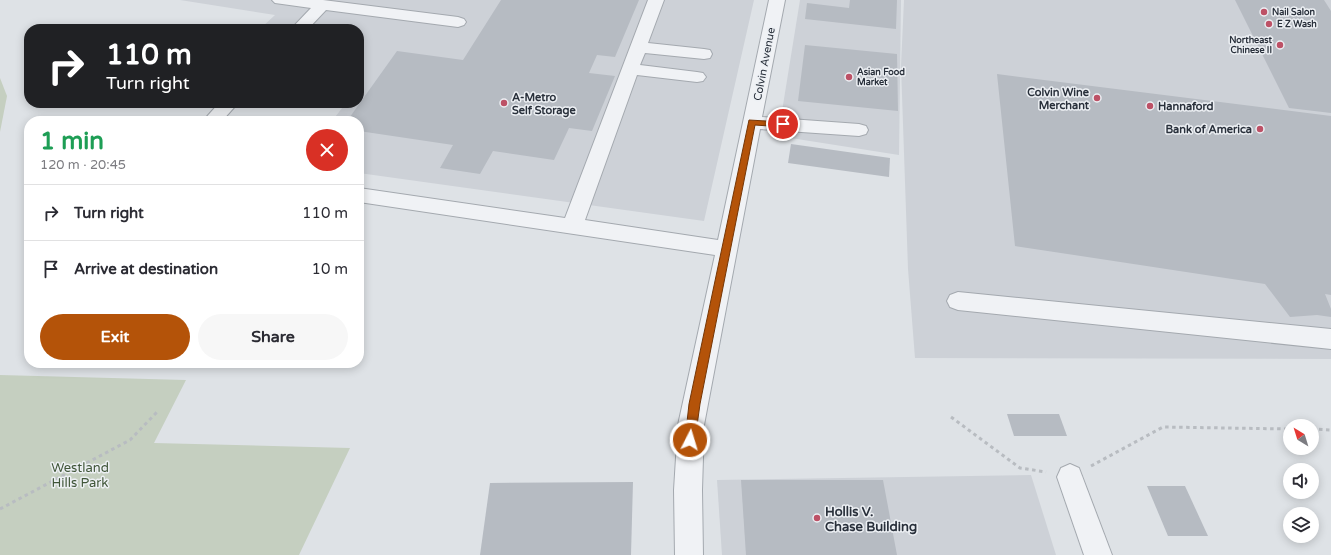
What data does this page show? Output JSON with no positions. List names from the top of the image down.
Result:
{
  "streets": {
    "street": ["Colvin Avenue"]
  },
  "parks": ["Westland Hills Park"],
  "places": [
    "Nail Salon",
    "E Z Wash",
    "Northeast Chinese II",
    "Asian Food Market",
    "Colvin Wine Merchant",
    "A-Metro Self Storage",
    "Hannaford",
    "Bank of America",
    "Hollis V. Chase Building"
  ],
  "north": "top left",
  "page": {
    "turn": ["110 m", "Turn right"],
    "heading": ["1 min", "120 m · 20:45"],
    "list": [
      {
        "name": "Turn right",
        "value": "110 m"
      },
      {
        "name": "Arrive at destination",
        "value": "10 m"
      }
    ],
    "buttons": ["Exit", "Share"]
  }
}
